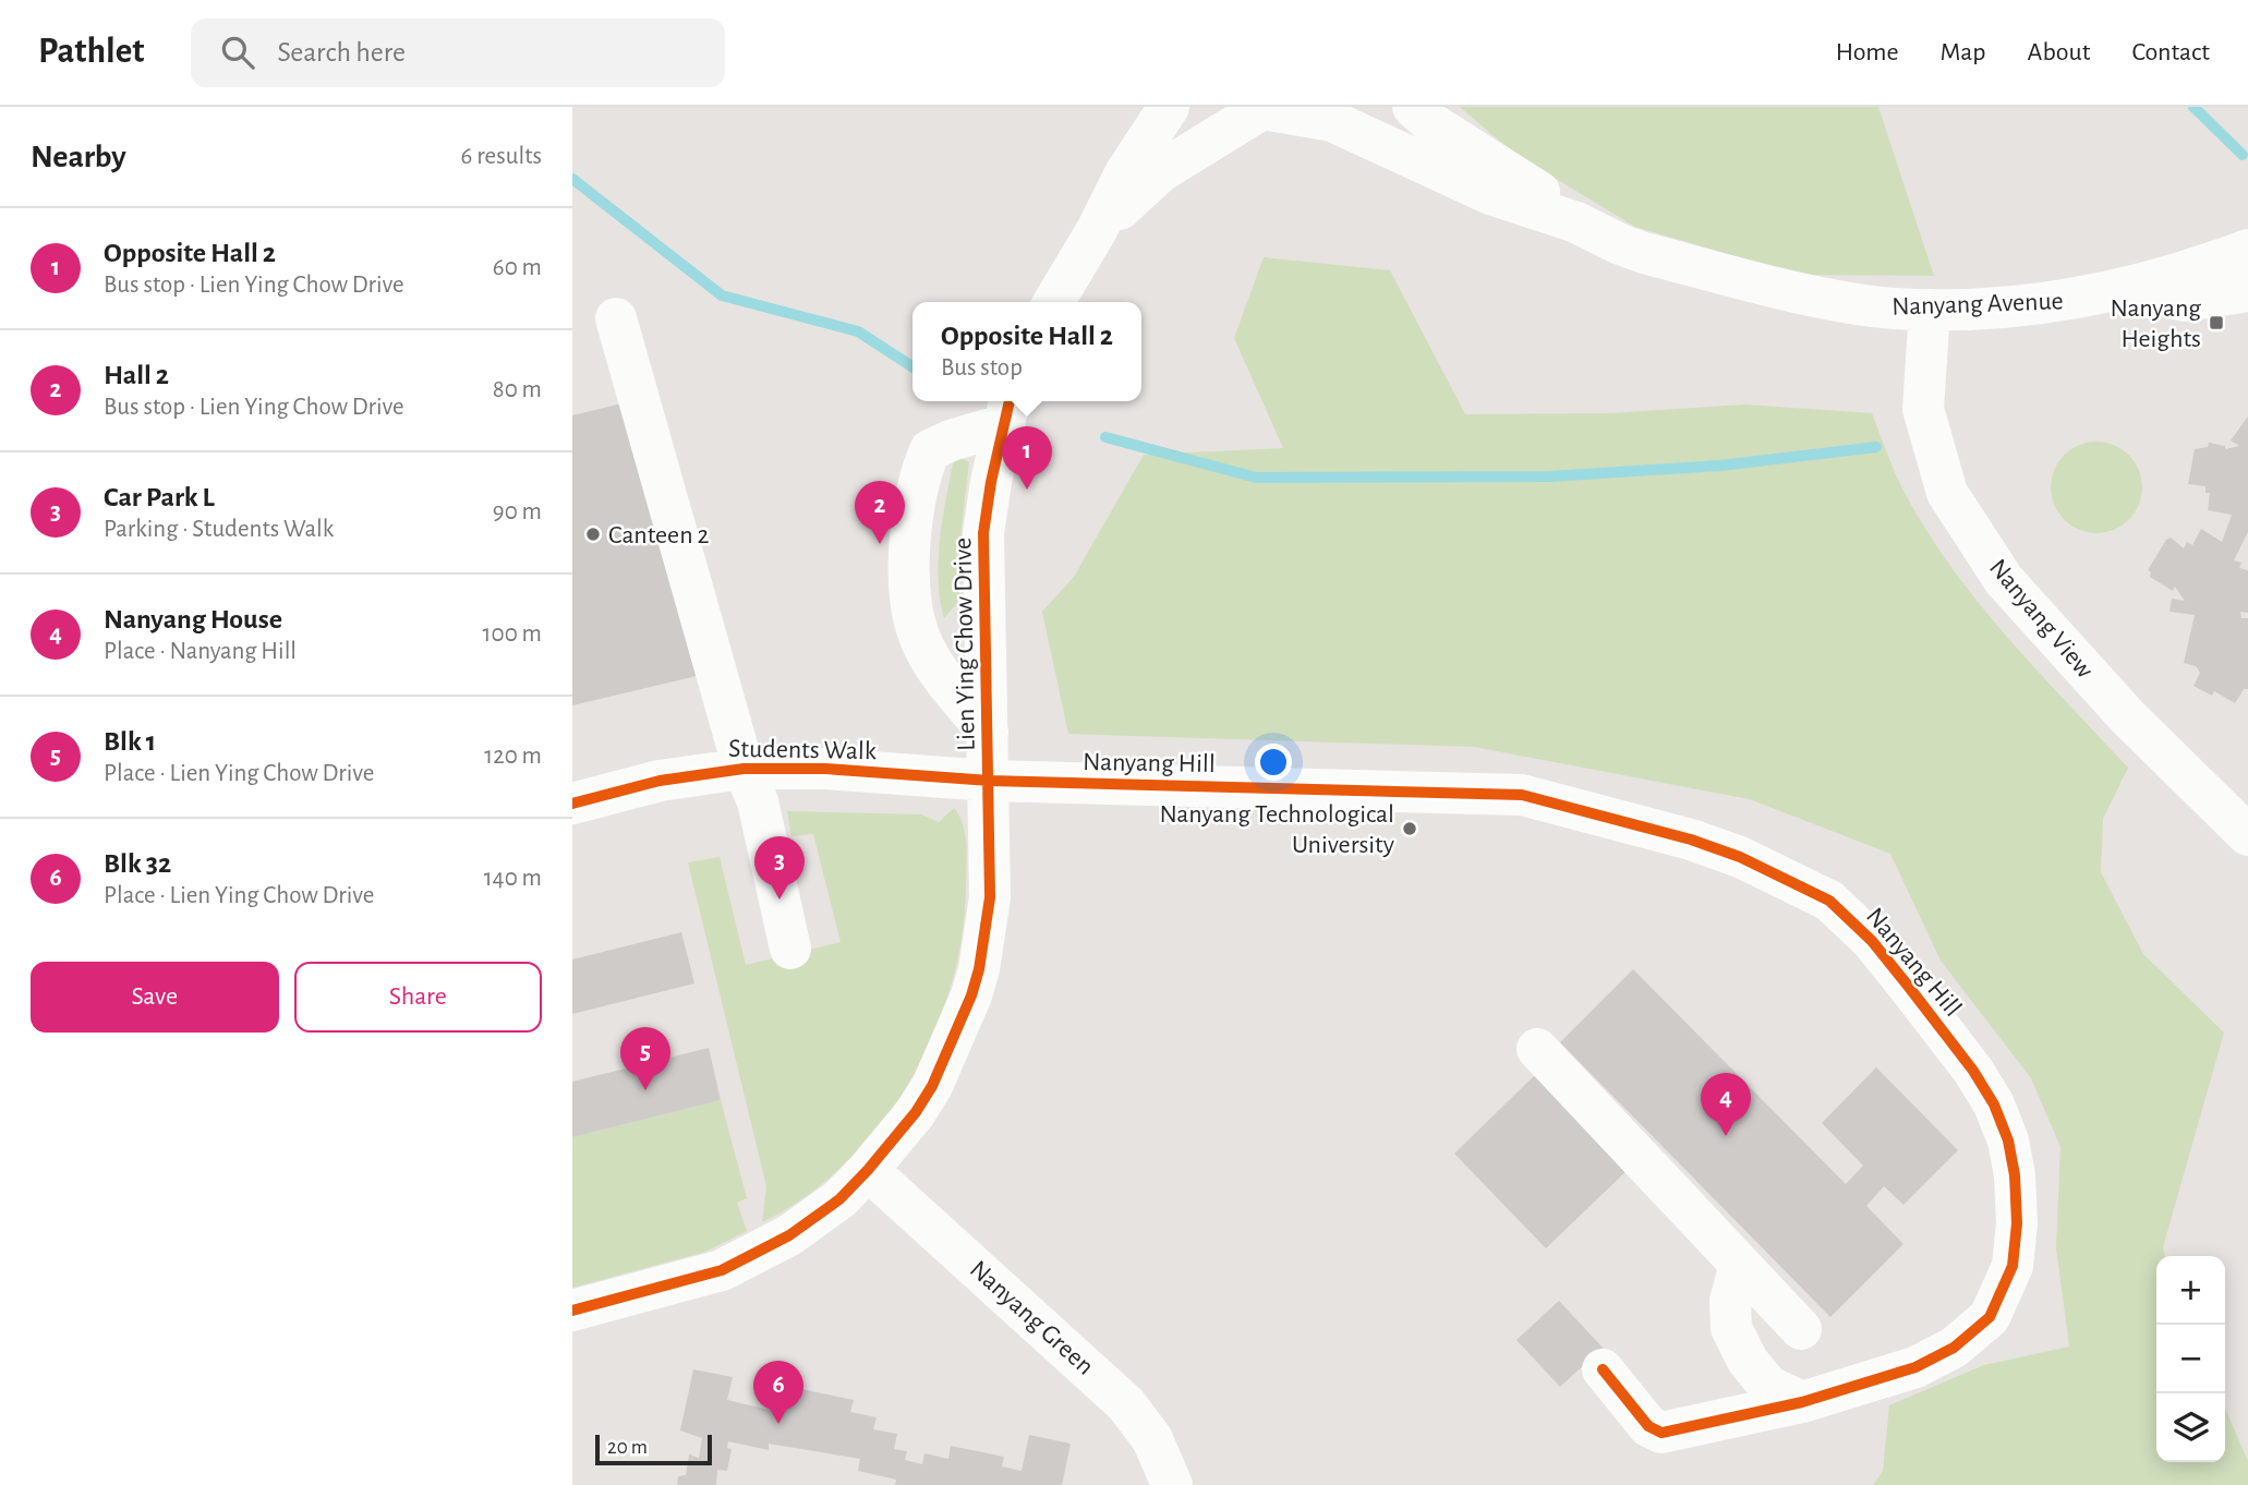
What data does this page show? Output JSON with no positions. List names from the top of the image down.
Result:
{
  "streets": {
    "street": [
      "Nanyang Avenue",
      "Nanyang View",
      "Lien Ying Chow Drive",
      "Students Walk",
      "Nanyang Hill",
      "Nanyang Green"
    ]
  },
  "crossings": [
    ["Nanyang Avenue", "Nanyang View"],
    ["Lien Ying Chow Drive", "Students Walk"],
    ["Lien Ying Chow Drive", "Nanyang Hill"],
    ["Lien Ying Chow Drive", "Nanyang Green"],
    ["Students Walk", "Nanyang Hill"]
  ],
  "places": {
    "transit": ["Nanyang Heights"],
    "other": ["Canteen 2", "Nanyang Technological University"]
  },
  "scale_bar": "20 m",
  "page": {
    "header": "Pathlet",
    "search": "Search here",
    "nav": [
      "Home",
      "Map",
      "About",
      "Contact"
    ],
    "heading": ["Nearby", "6 results"],
    "list": [
      {
        "mark": "1",
        "name": "Opposite Hall 2",
        "note": "Bus stop · Lien Ying Chow Drive",
        "value": "60 m"
      },
      {
        "mark": "2",
        "name": "Hall 2",
        "note": "Bus stop · Lien Ying Chow Drive",
        "value": "80 m"
      },
      {
        "mark": "3",
        "name": "Car Park L",
        "note": "Parking · Students Walk",
        "value": "90 m"
      },
      {
        "mark": "4",
        "name": "Nanyang House",
        "note": "Place · Nanyang Hill",
        "value": "100 m"
      },
      {
        "mark": "5",
        "name": "Blk 1",
        "note": "Place · Lien Ying Chow Drive",
        "value": "120 m"
      },
      {
        "mark": "6",
        "name": "Blk 32",
        "note": "Place · Lien Ying Chow Drive",
        "value": "140 m"
      }
    ],
    "popup": ["Opposite Hall 2", "Bus stop"],
    "pins": [
      "1",
      "2",
      "3",
      "5",
      "4",
      "6"
    ],
    "buttons": ["Save", "Share"],
    "map_buttons": ["+", "−"],
    "scale": "20 m"
  }
}
